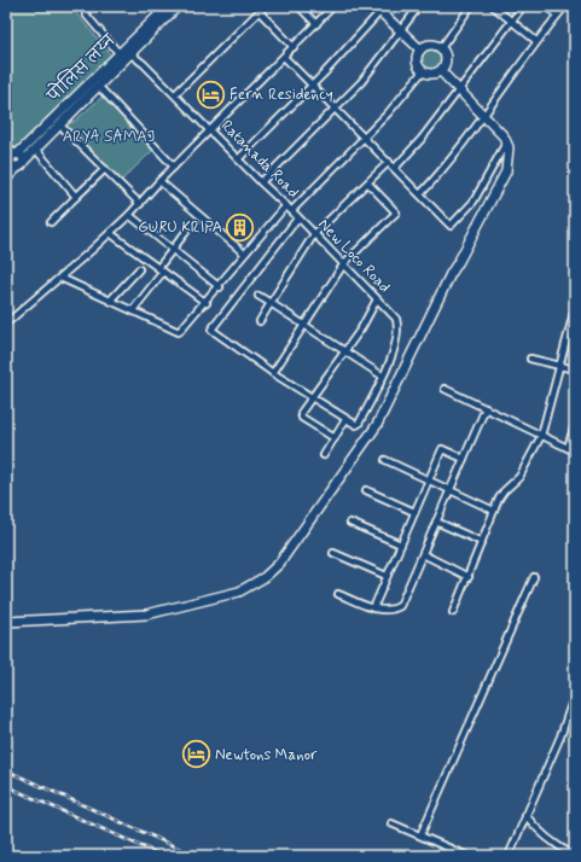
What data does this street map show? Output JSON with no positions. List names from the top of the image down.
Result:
{
  "streets": {
    "street": ["पोलिस लय्न", "Ratanada Road", "New Loco Road"]
  },
  "crossings": [
    ["पोलिस लय्न", "Ratanada Road"],
    ["Ratanada Road", "New Loco Road"]
  ],
  "parks": ["ARYA SAMAJ"],
  "places": {
    "hotel": ["Fern Residency", "Newtons Manor"],
    "building": ["GURU KRIPA"]
  }
}
